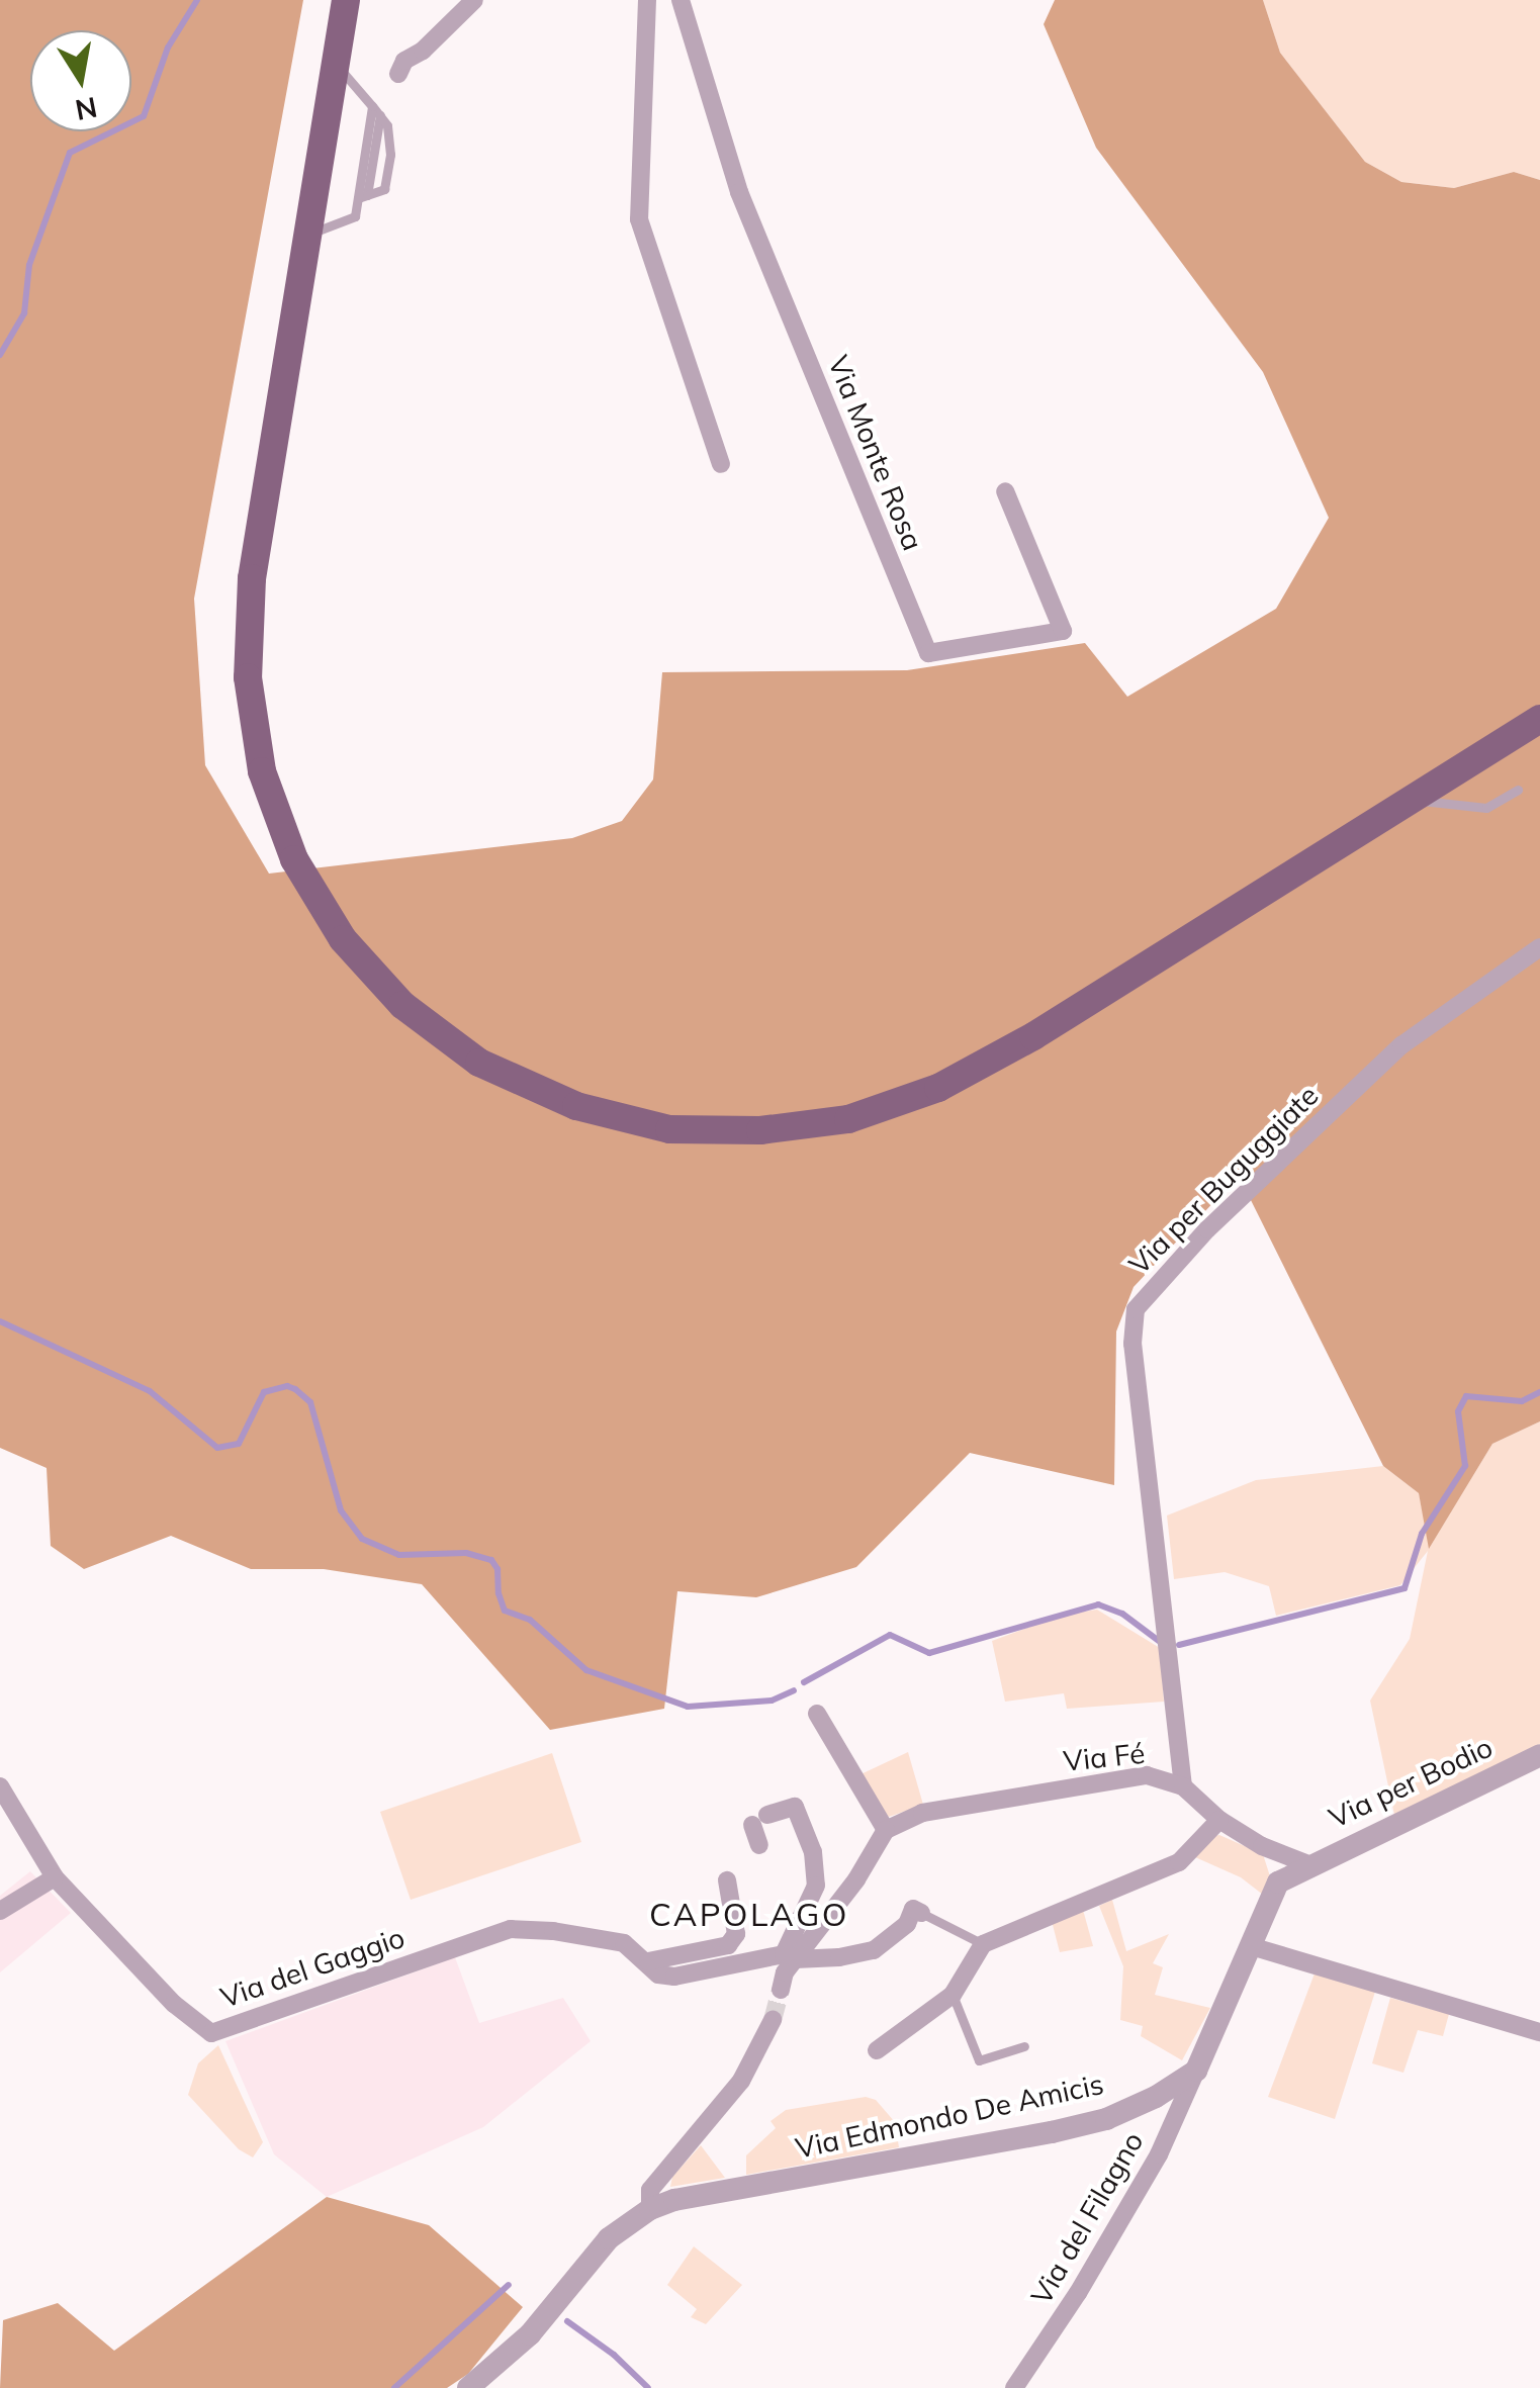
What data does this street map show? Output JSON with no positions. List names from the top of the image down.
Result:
{
  "streets": {
    "street": [
      "Via Monte Rosa",
      "Via per Buguggiate",
      "Via Fé",
      "Via per Bodio",
      "Via del Gaggio",
      "Via Edmondo De Amicis",
      "Via del Filagno"
    ]
  },
  "crossings": [
    ["Via per Buguggiate", "Via Fé"],
    ["Via Fé", "Via per Bodio"],
    ["Via Edmondo De Amicis", "Via del Filagno"]
  ],
  "districts": ["CAPOLAGO"],
  "north": "bottom"
}
